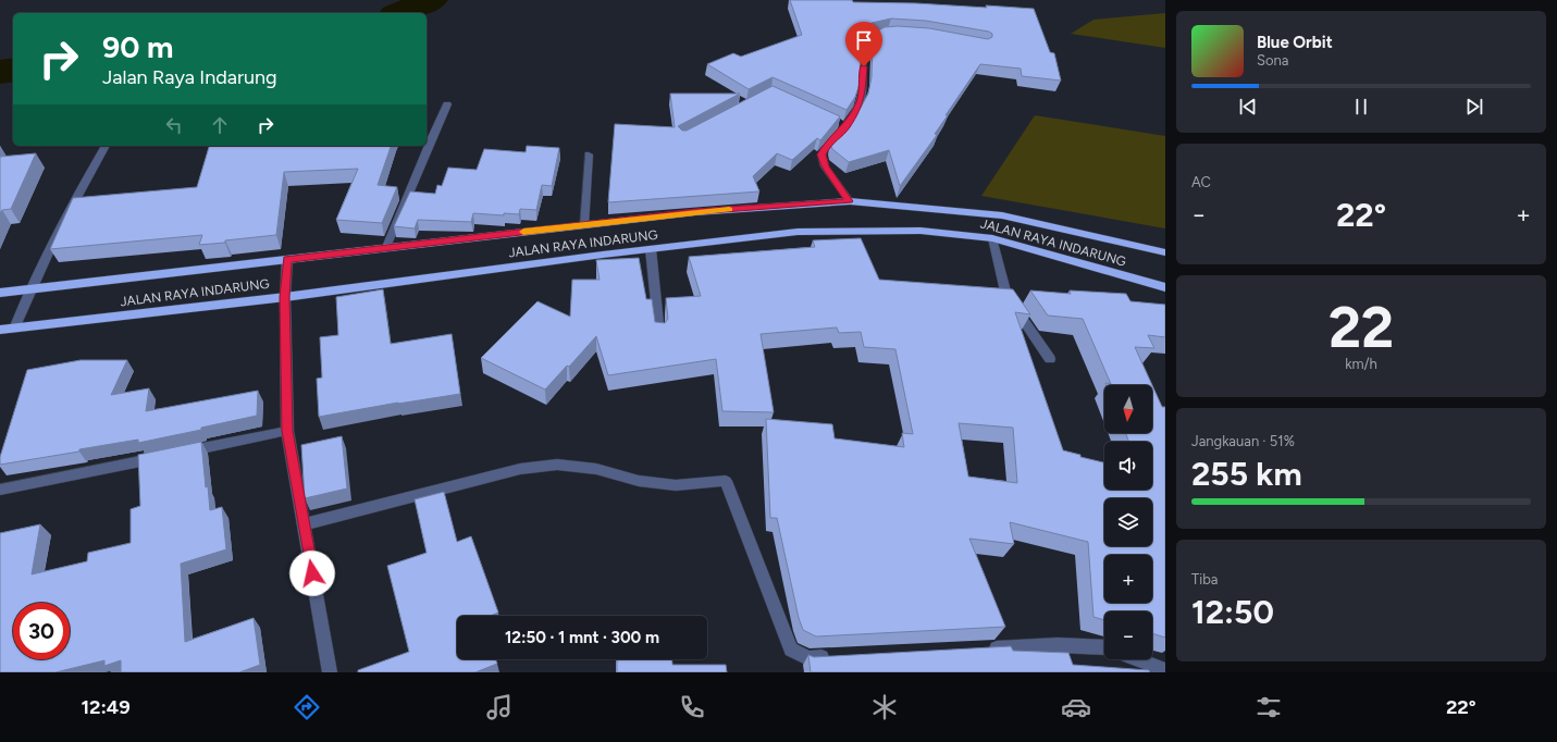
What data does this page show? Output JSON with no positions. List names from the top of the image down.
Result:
{
  "streets": {
    "highway": ["JALAN RAYA INDARUNG"]
  },
  "north": "bottom",
  "page": {
    "turn": ["90 m", "Jalan Raya Indarung"],
    "song": ["Blue Orbit", "Sona"],
    "tile": [
      "AC",
      ["22", "km/h"],
      ["Jangkauan · 51%", "255 km"],
      ["Tiba", "12:50"]
    ],
    "heat": ["−", "22°", "+"],
    "map_buttons": ["+", "−"],
    "limit": "30",
    "trip": "12:50 · 1 mnt · 300 m",
    "tabs": ["12:49", "22°"]
  }
}
